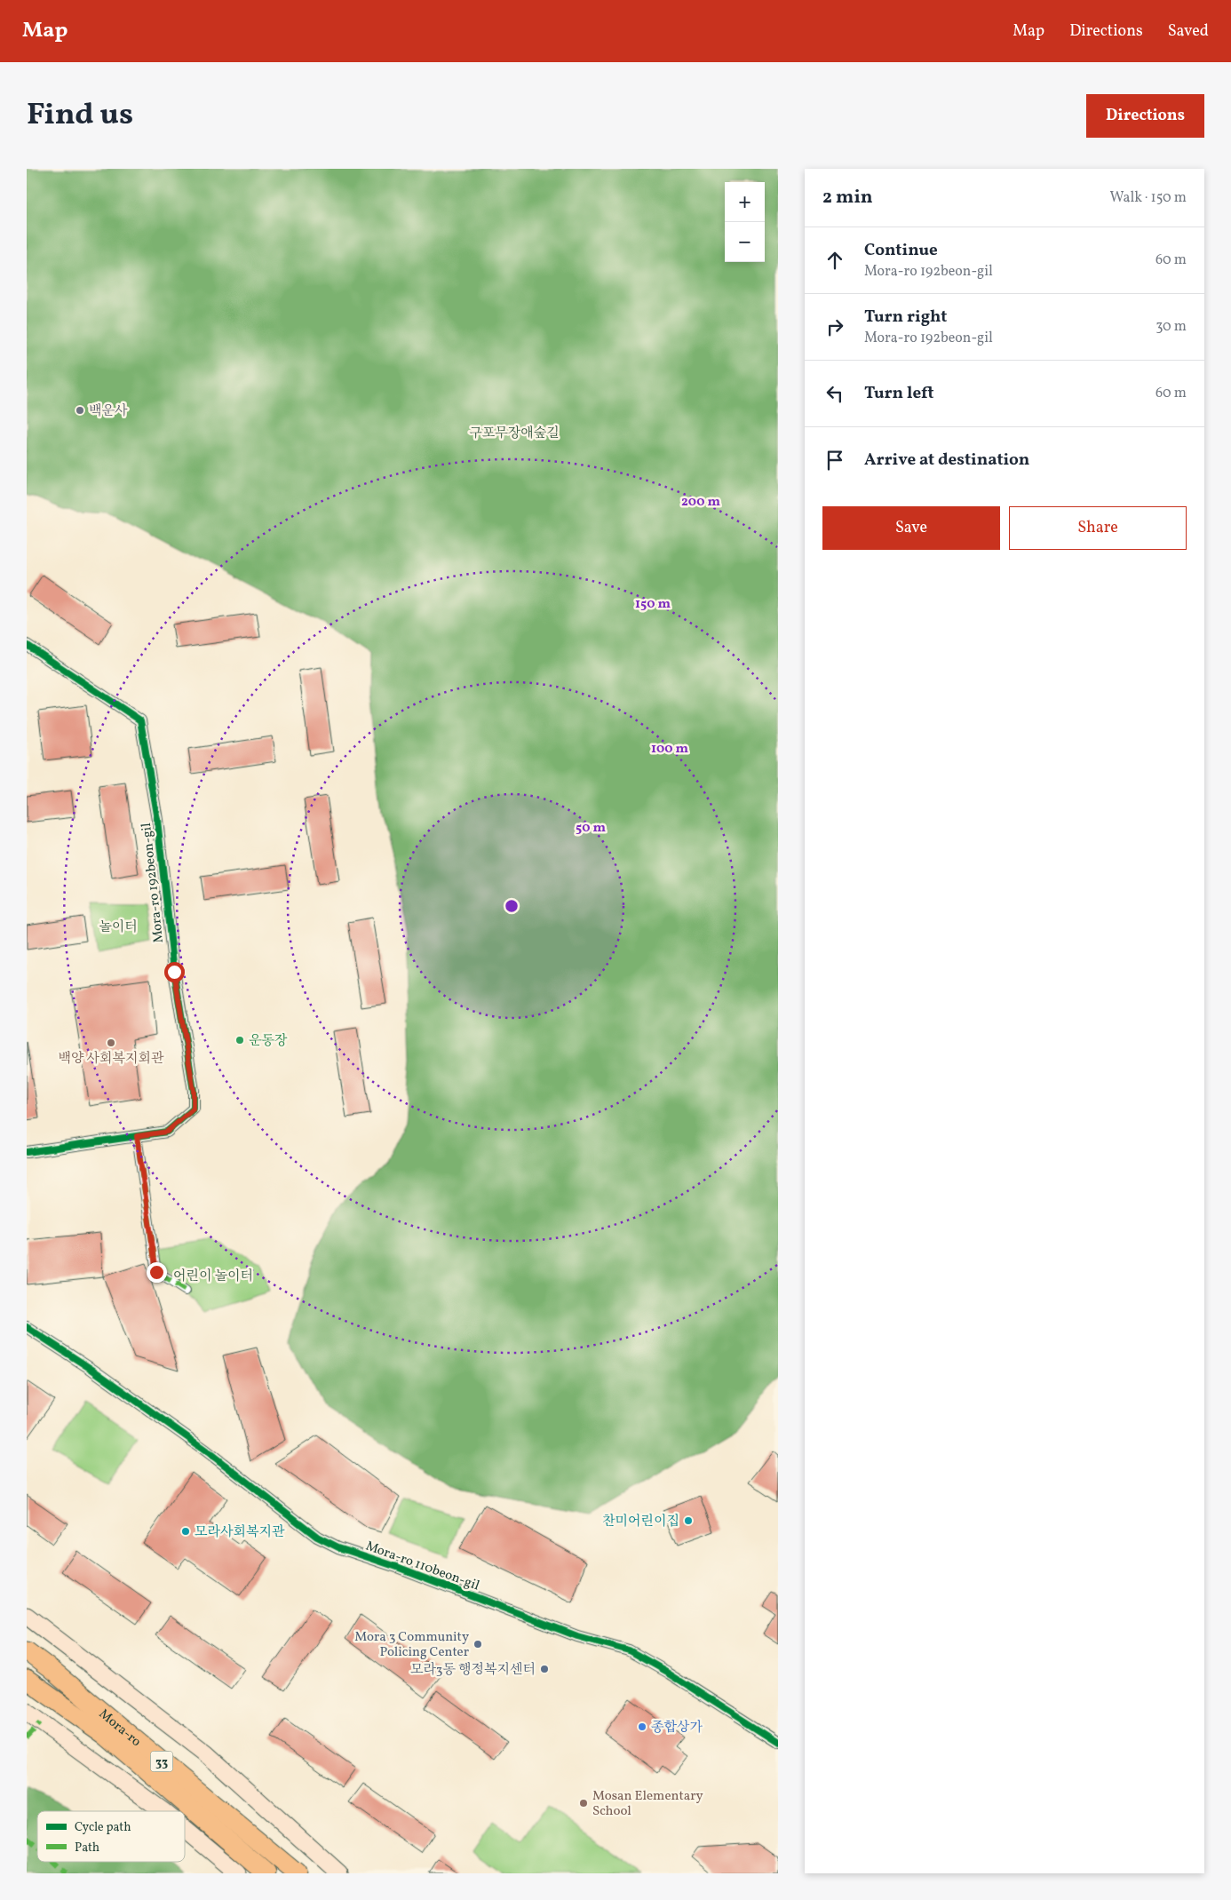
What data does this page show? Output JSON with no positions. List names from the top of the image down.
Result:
{
  "streets": {
    "highway": ["Mora-ro", "33"],
    "street": ["Mora-ro 192beon-gil", "Mora-ro 110beon-gil"]
  },
  "parks": ["구포무장애숲길", "놀이터", "어린이 놀이터"],
  "places": [
    "백운사",
    "운동장",
    "백양 사회복지회관",
    "찬미어린이집",
    "모라사회복지관",
    "Mora 3 Community Policing Center",
    "모라3동 행정복지센터",
    "종합상가",
    "Mosan Elementary School"
  ],
  "legend": ["Cycle path", "Path"],
  "page": {
    "header": "Map",
    "nav": ["Map", "Directions", "Saved"],
    "title": "Find us",
    "buttons": [
      "Directions",
      ["Save", "Share"]
    ],
    "heading": ["2 min", "Walk · 150 m"],
    "map_buttons": ["+", "−"],
    "list": [
      ["Continue", "Mora-ro 192beon-gil", "60 m"],
      ["Turn right", "Mora-ro 192beon-gil", "30 m"],
      ["Turn left", "60 m"],
      "Arrive at destination"
    ]
  },
  "rings": [
    "200 m",
    "150 m",
    "100 m",
    "50 m"
  ]
}
